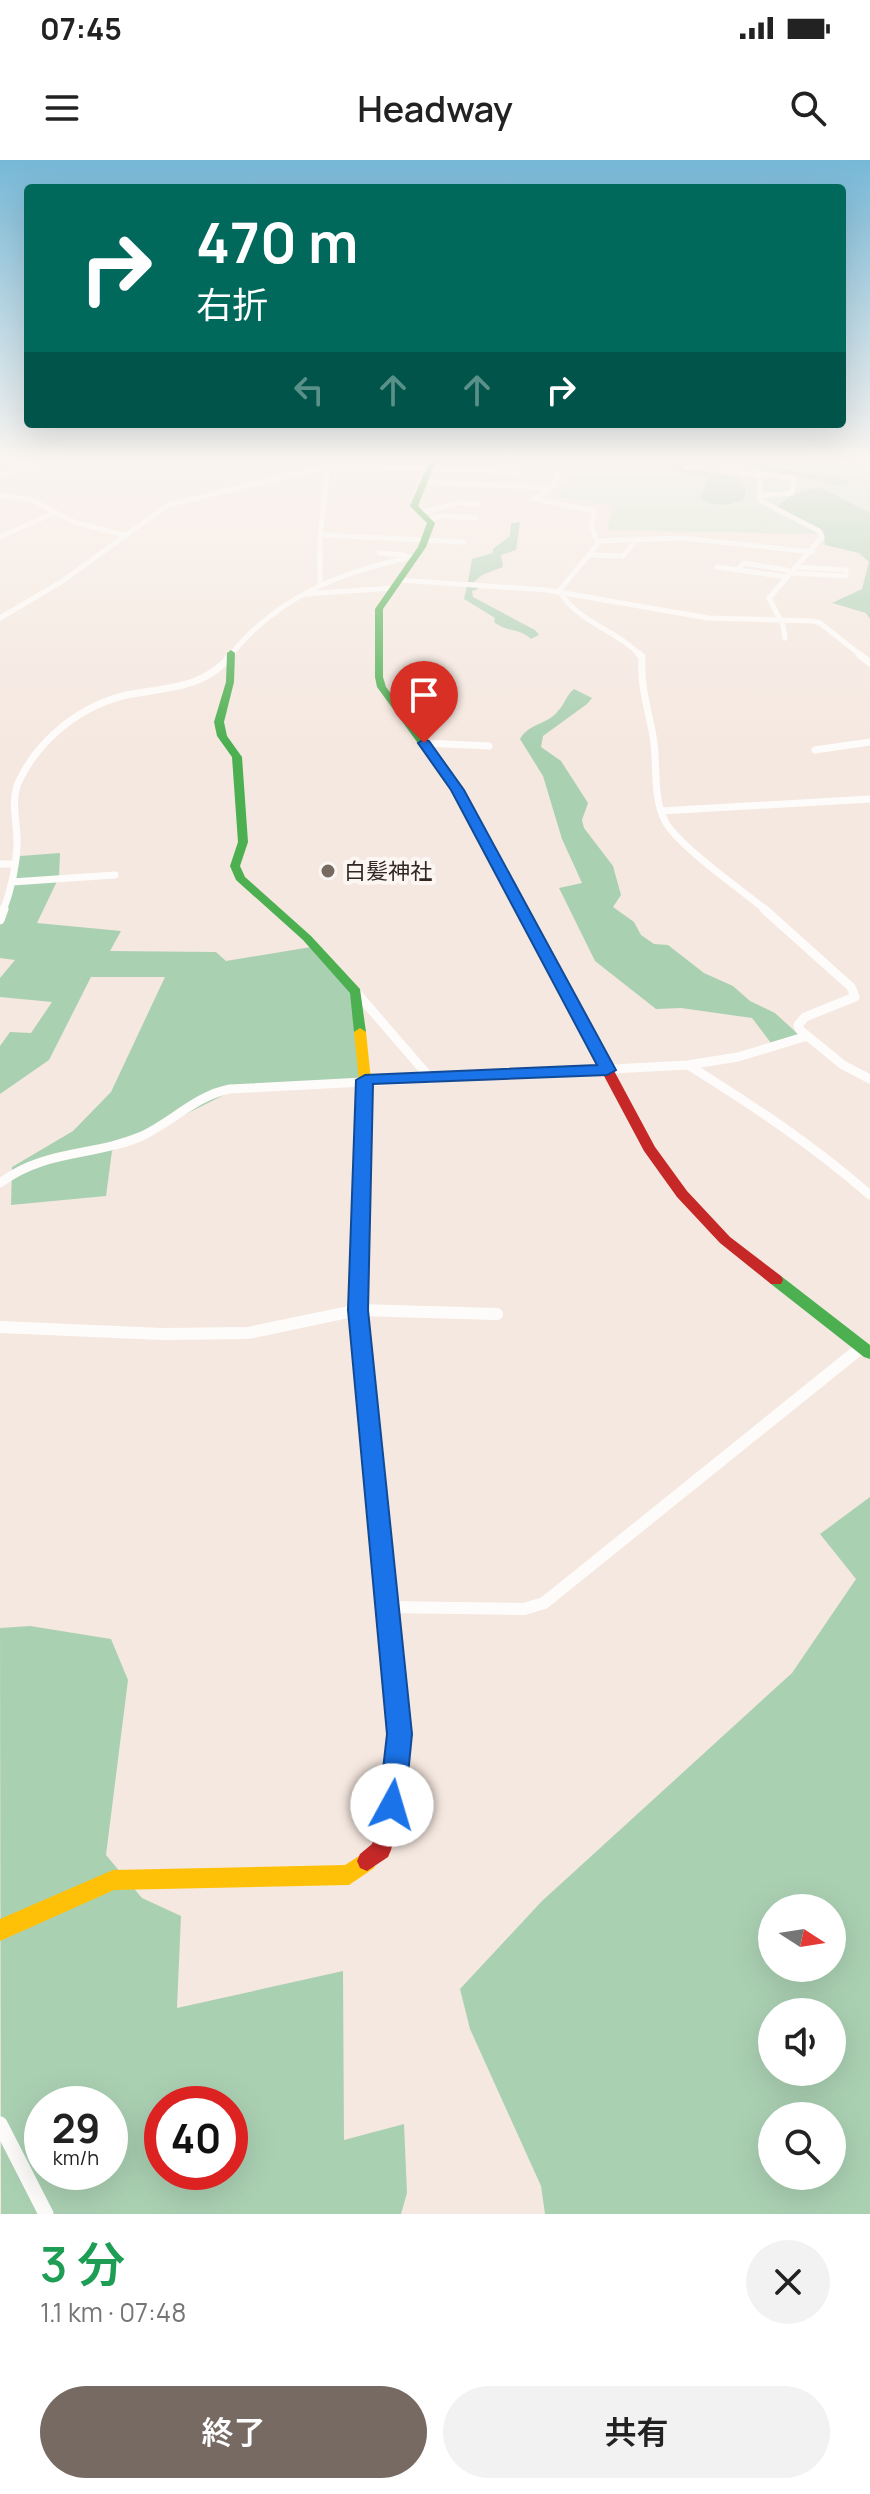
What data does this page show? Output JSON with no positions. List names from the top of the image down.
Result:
{
  "places": ["白髪神社"],
  "north": "right",
  "page": {
    "status": "07:45",
    "header": "Headway",
    "turn": ["470 m", "右折"],
    "speed": "29 km/h",
    "limit": "40",
    "heading": ["3 分", "1.1 km · 07:48"],
    "buttons": ["終了", "共有"]
  }
}
